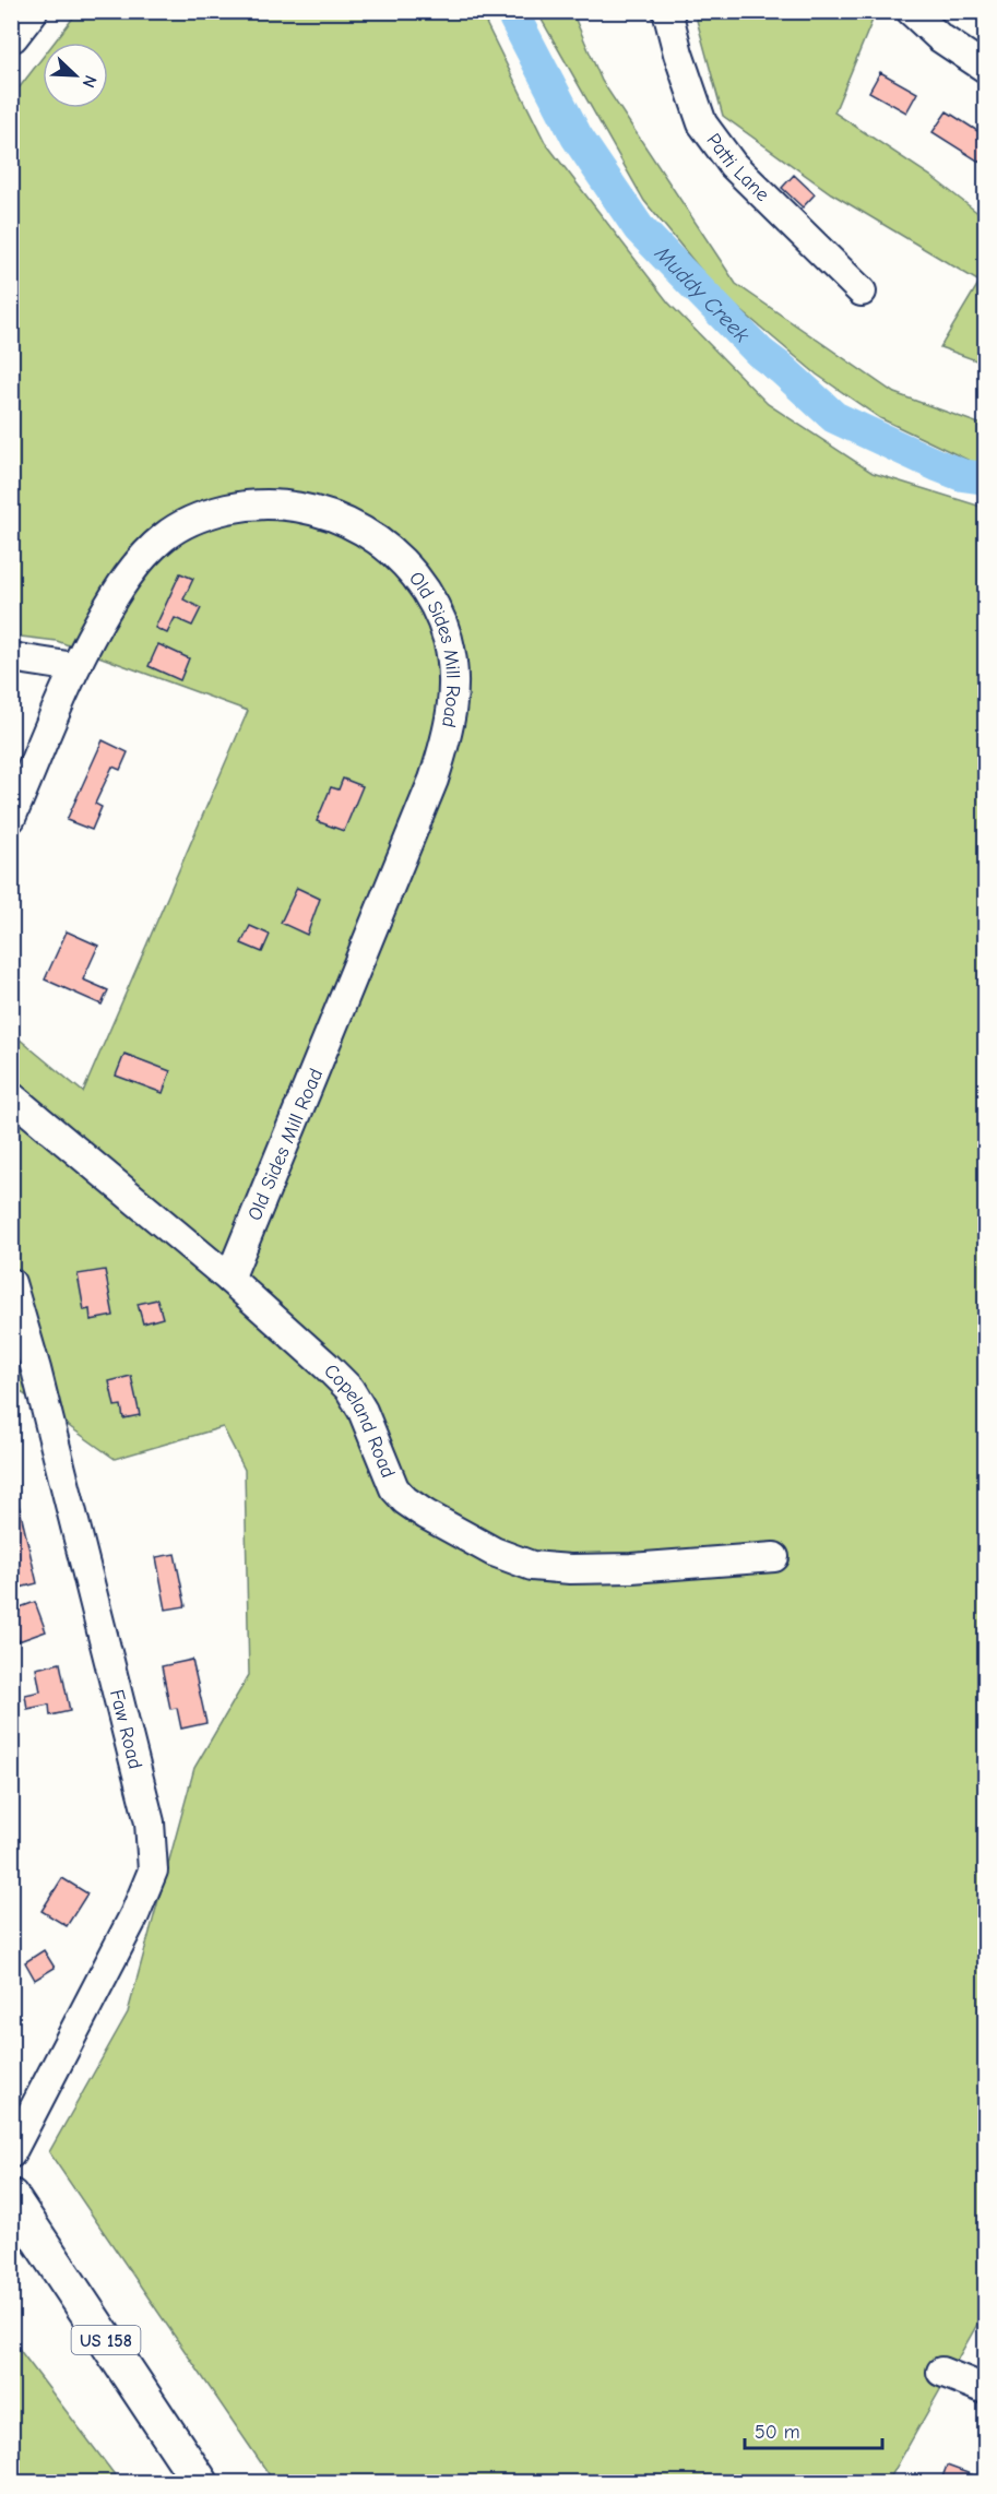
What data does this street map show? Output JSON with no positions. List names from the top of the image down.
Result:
{
  "streets": {
    "main road": ["US 158"],
    "street": [
      "Patti Lane",
      "Old Sides Mill Road",
      "Copeland Road",
      "Faw Road"
    ]
  },
  "crossings": [
    ["Old Sides Mill Road", "Copeland Road"]
  ],
  "water": ["Muddy Creek"],
  "scale_bar": "50 m",
  "north": "bottom right"
}
